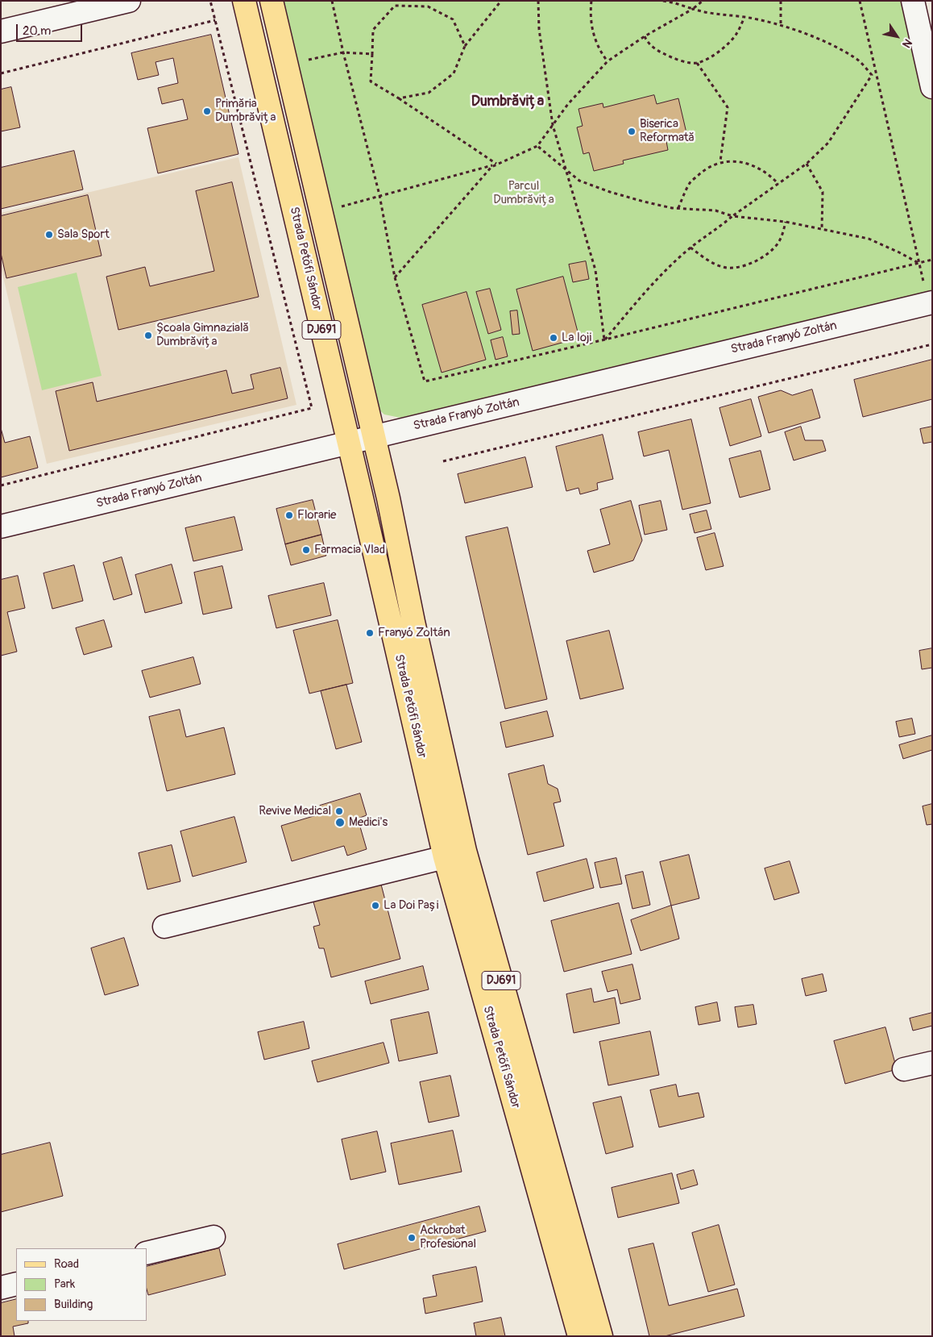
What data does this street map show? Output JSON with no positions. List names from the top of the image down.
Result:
{
  "streets": {
    "main road": ["Strada Petőfi Sándor", "DJ691"],
    "street": ["Strada Franyó Zoltán"]
  },
  "crossings": [
    ["Strada Petőfi Sándor", "Strada Franyó Zoltán"]
  ],
  "districts": ["Dumbrăvița"],
  "parks": ["Parcul Dumbrăvița"],
  "places": [
    "Primăria Dumbrăvița",
    "Biserica Reformată",
    "Sala Sport",
    "Școala Gimnazială Dumbrăvița",
    "La Ioji",
    "Florarie",
    "Farmacia Vlad",
    "Franyó Zoltán",
    "Revive Medical",
    "Medici's",
    "La Doi Pași",
    "Ackrobat Profesional"
  ],
  "legend": ["Road", "Park", "Building"],
  "scale_bar": "20 m",
  "north": "bottom right"
}
